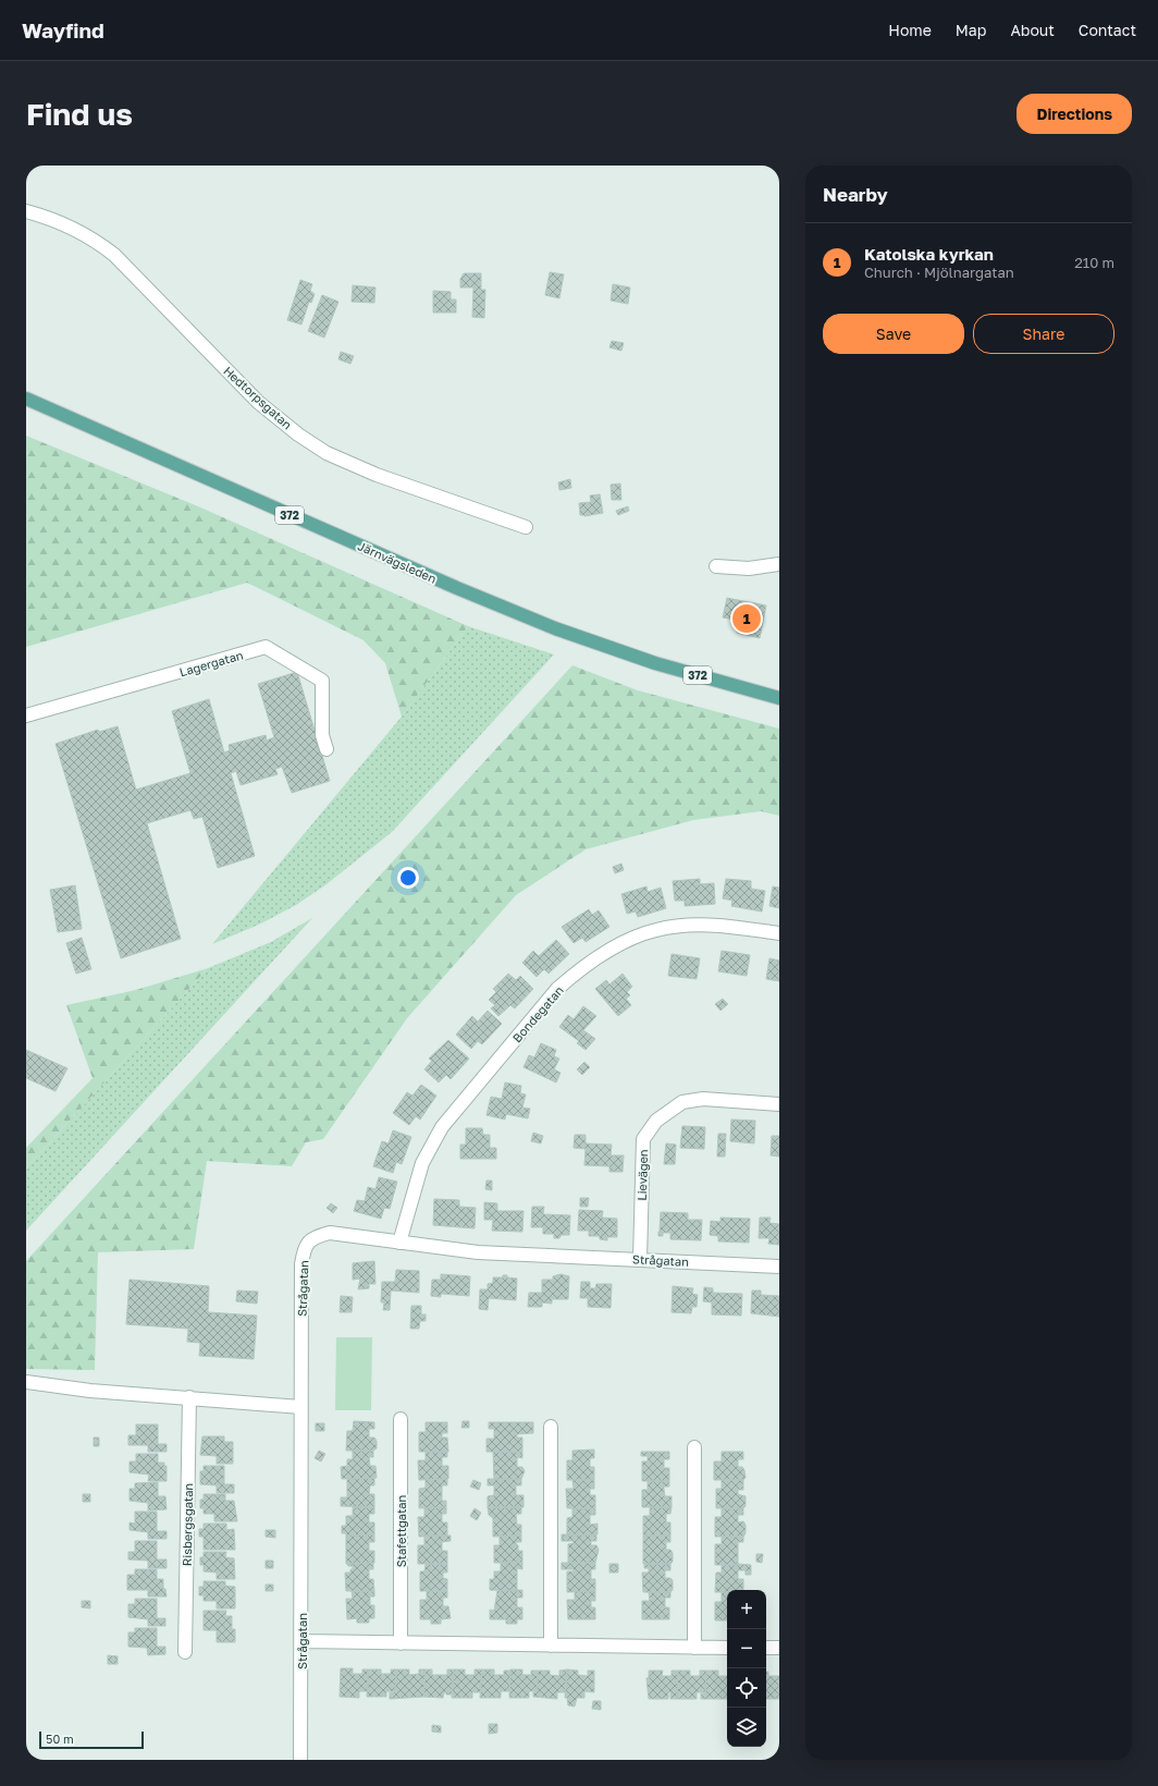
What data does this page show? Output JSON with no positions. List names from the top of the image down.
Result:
{
  "streets": {
    "main road": ["372", "Järnvägsleden"],
    "street": [
      "Hedtorpsgatan",
      "Lagergatan",
      "Bondegatan",
      "Lievägen",
      "Strågatan",
      "Risbergsgatan",
      "Stafettgatan"
    ]
  },
  "crossings": [
    ["Bondegatan", "Strågatan"],
    ["Lievägen", "Strågatan"]
  ],
  "scale_bar": "50 m",
  "page": {
    "header": "Wayfind",
    "nav": [
      "Home",
      "Map",
      "About",
      "Contact"
    ],
    "buttons": [
      "Directions",
      ["Save", "Share"]
    ],
    "title": "Find us",
    "heading": "Nearby",
    "list": [
      {
        "mark": "1",
        "name": "Katolska kyrkan",
        "note": "Church · Mjölnargatan",
        "value": "210 m"
      }
    ],
    "pins": "1",
    "map_buttons": ["+", "−"],
    "scale": "50 m"
  }
}
